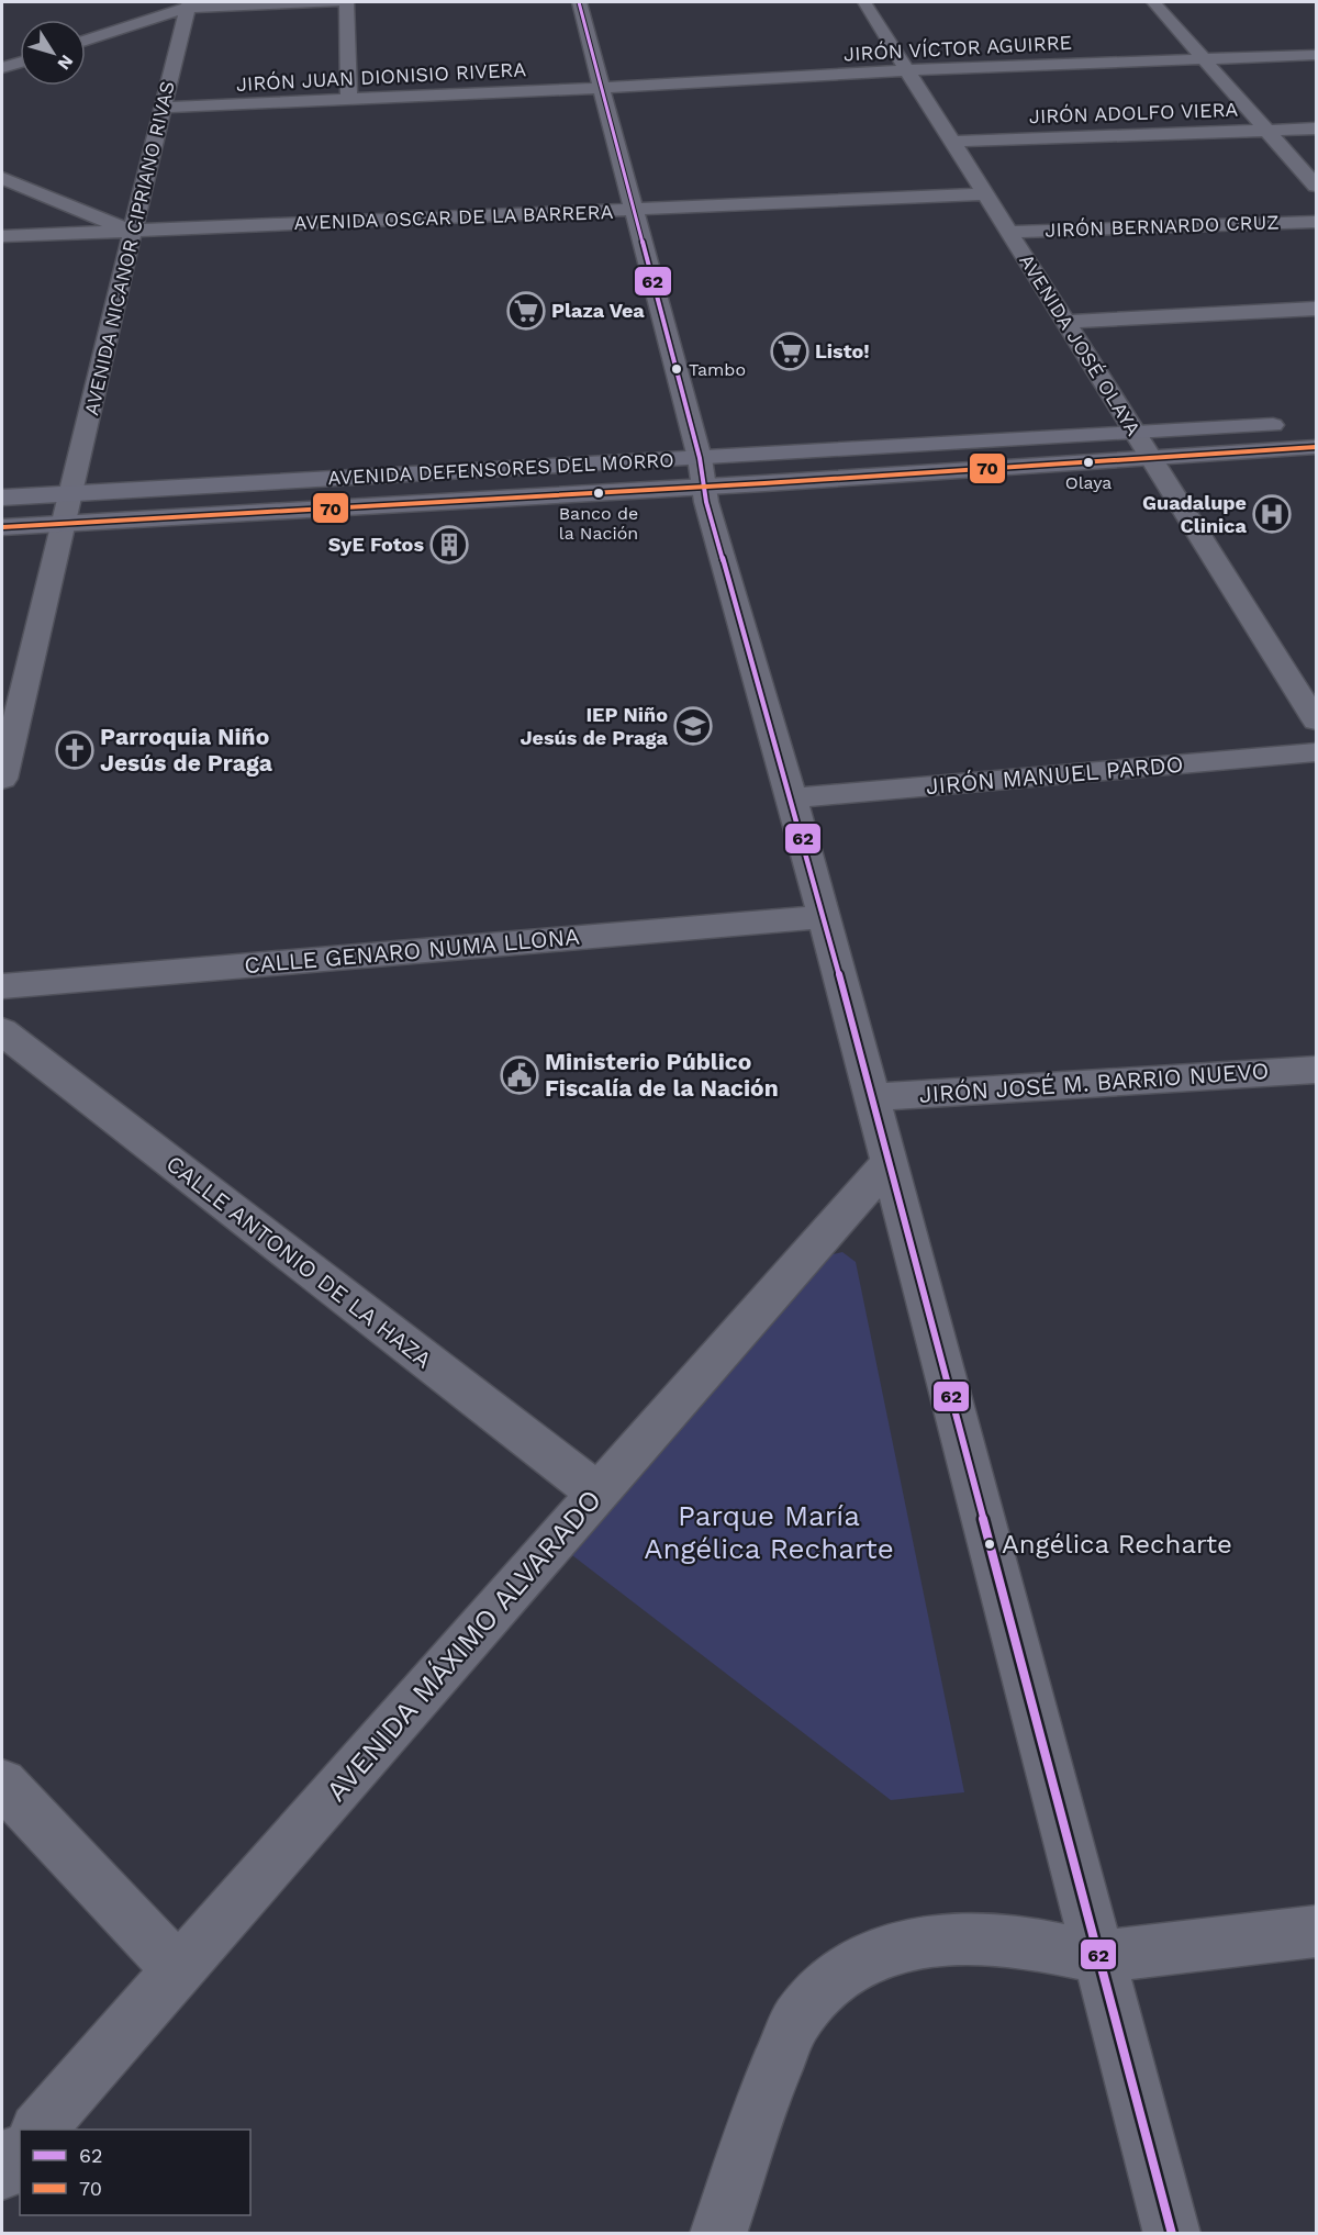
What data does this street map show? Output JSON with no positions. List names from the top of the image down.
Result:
{
  "streets": {
    "main road": ["AVENIDA DEFENSORES DEL MORRO"],
    "street": [
      "JIRÓN VÍCTOR AGUIRRE",
      "JIRÓN JUAN DIONISIO RIVERA",
      "JIRÓN ADOLFO VIERA",
      "AVENIDA OSCAR DE LA BARRERA",
      "JIRÓN BERNARDO CRUZ",
      "AVENIDA NICANOR CIPRIANO RIVAS",
      "AVENIDA JOSÉ OLAYA",
      "JIRÓN MANUEL PARDO",
      "CALLE GENARO NUMA LLONA",
      "JIRÓN JOSÉ M. BARRIO NUEVO",
      "CALLE ANTONIO DE LA HAZA",
      "AVENIDA MÁXIMO ALVARADO"
    ]
  },
  "crossings": [
    ["JIRÓN VÍCTOR AGUIRRE", "JIRÓN JUAN DIONISIO RIVERA"],
    ["JIRÓN VÍCTOR AGUIRRE", "AVENIDA JOSÉ OLAYA"],
    ["JIRÓN JUAN DIONISIO RIVERA", "AVENIDA NICANOR CIPRIANO RIVAS"],
    ["JIRÓN ADOLFO VIERA", "AVENIDA JOSÉ OLAYA"],
    ["AVENIDA OSCAR DE LA BARRERA", "AVENIDA NICANOR CIPRIANO RIVAS"],
    ["AVENIDA OSCAR DE LA BARRERA", "AVENIDA JOSÉ OLAYA"],
    ["JIRÓN BERNARDO CRUZ", "AVENIDA JOSÉ OLAYA"],
    ["AVENIDA NICANOR CIPRIANO RIVAS", "AVENIDA DEFENSORES DEL MORRO"],
    ["AVENIDA JOSÉ OLAYA", "AVENIDA DEFENSORES DEL MORRO"],
    ["CALLE ANTONIO DE LA HAZA", "AVENIDA MÁXIMO ALVARADO"]
  ],
  "parks": ["Parque María Angélica Recharte"],
  "places": {
    "supermarket": ["Plaza Vea", "Listo!"],
    "other": [
      "Tambo",
      "Olaya",
      "Banco de la Nación",
      "Angélica Recharte"
    ],
    "hospital": ["Guadalupe Clinica"],
    "building": ["SyE Fotos"],
    "school or university": ["IEP Niño Jesús de Praga"],
    "church": ["Parroquia Niño Jesús de Praga"],
    "public building": ["Ministerio Público Fiscalía de la Nación"]
  },
  "lines": ["transit line 62", "transit line 70"],
  "legend": ["62", "70"],
  "north": "bottom right"
}
